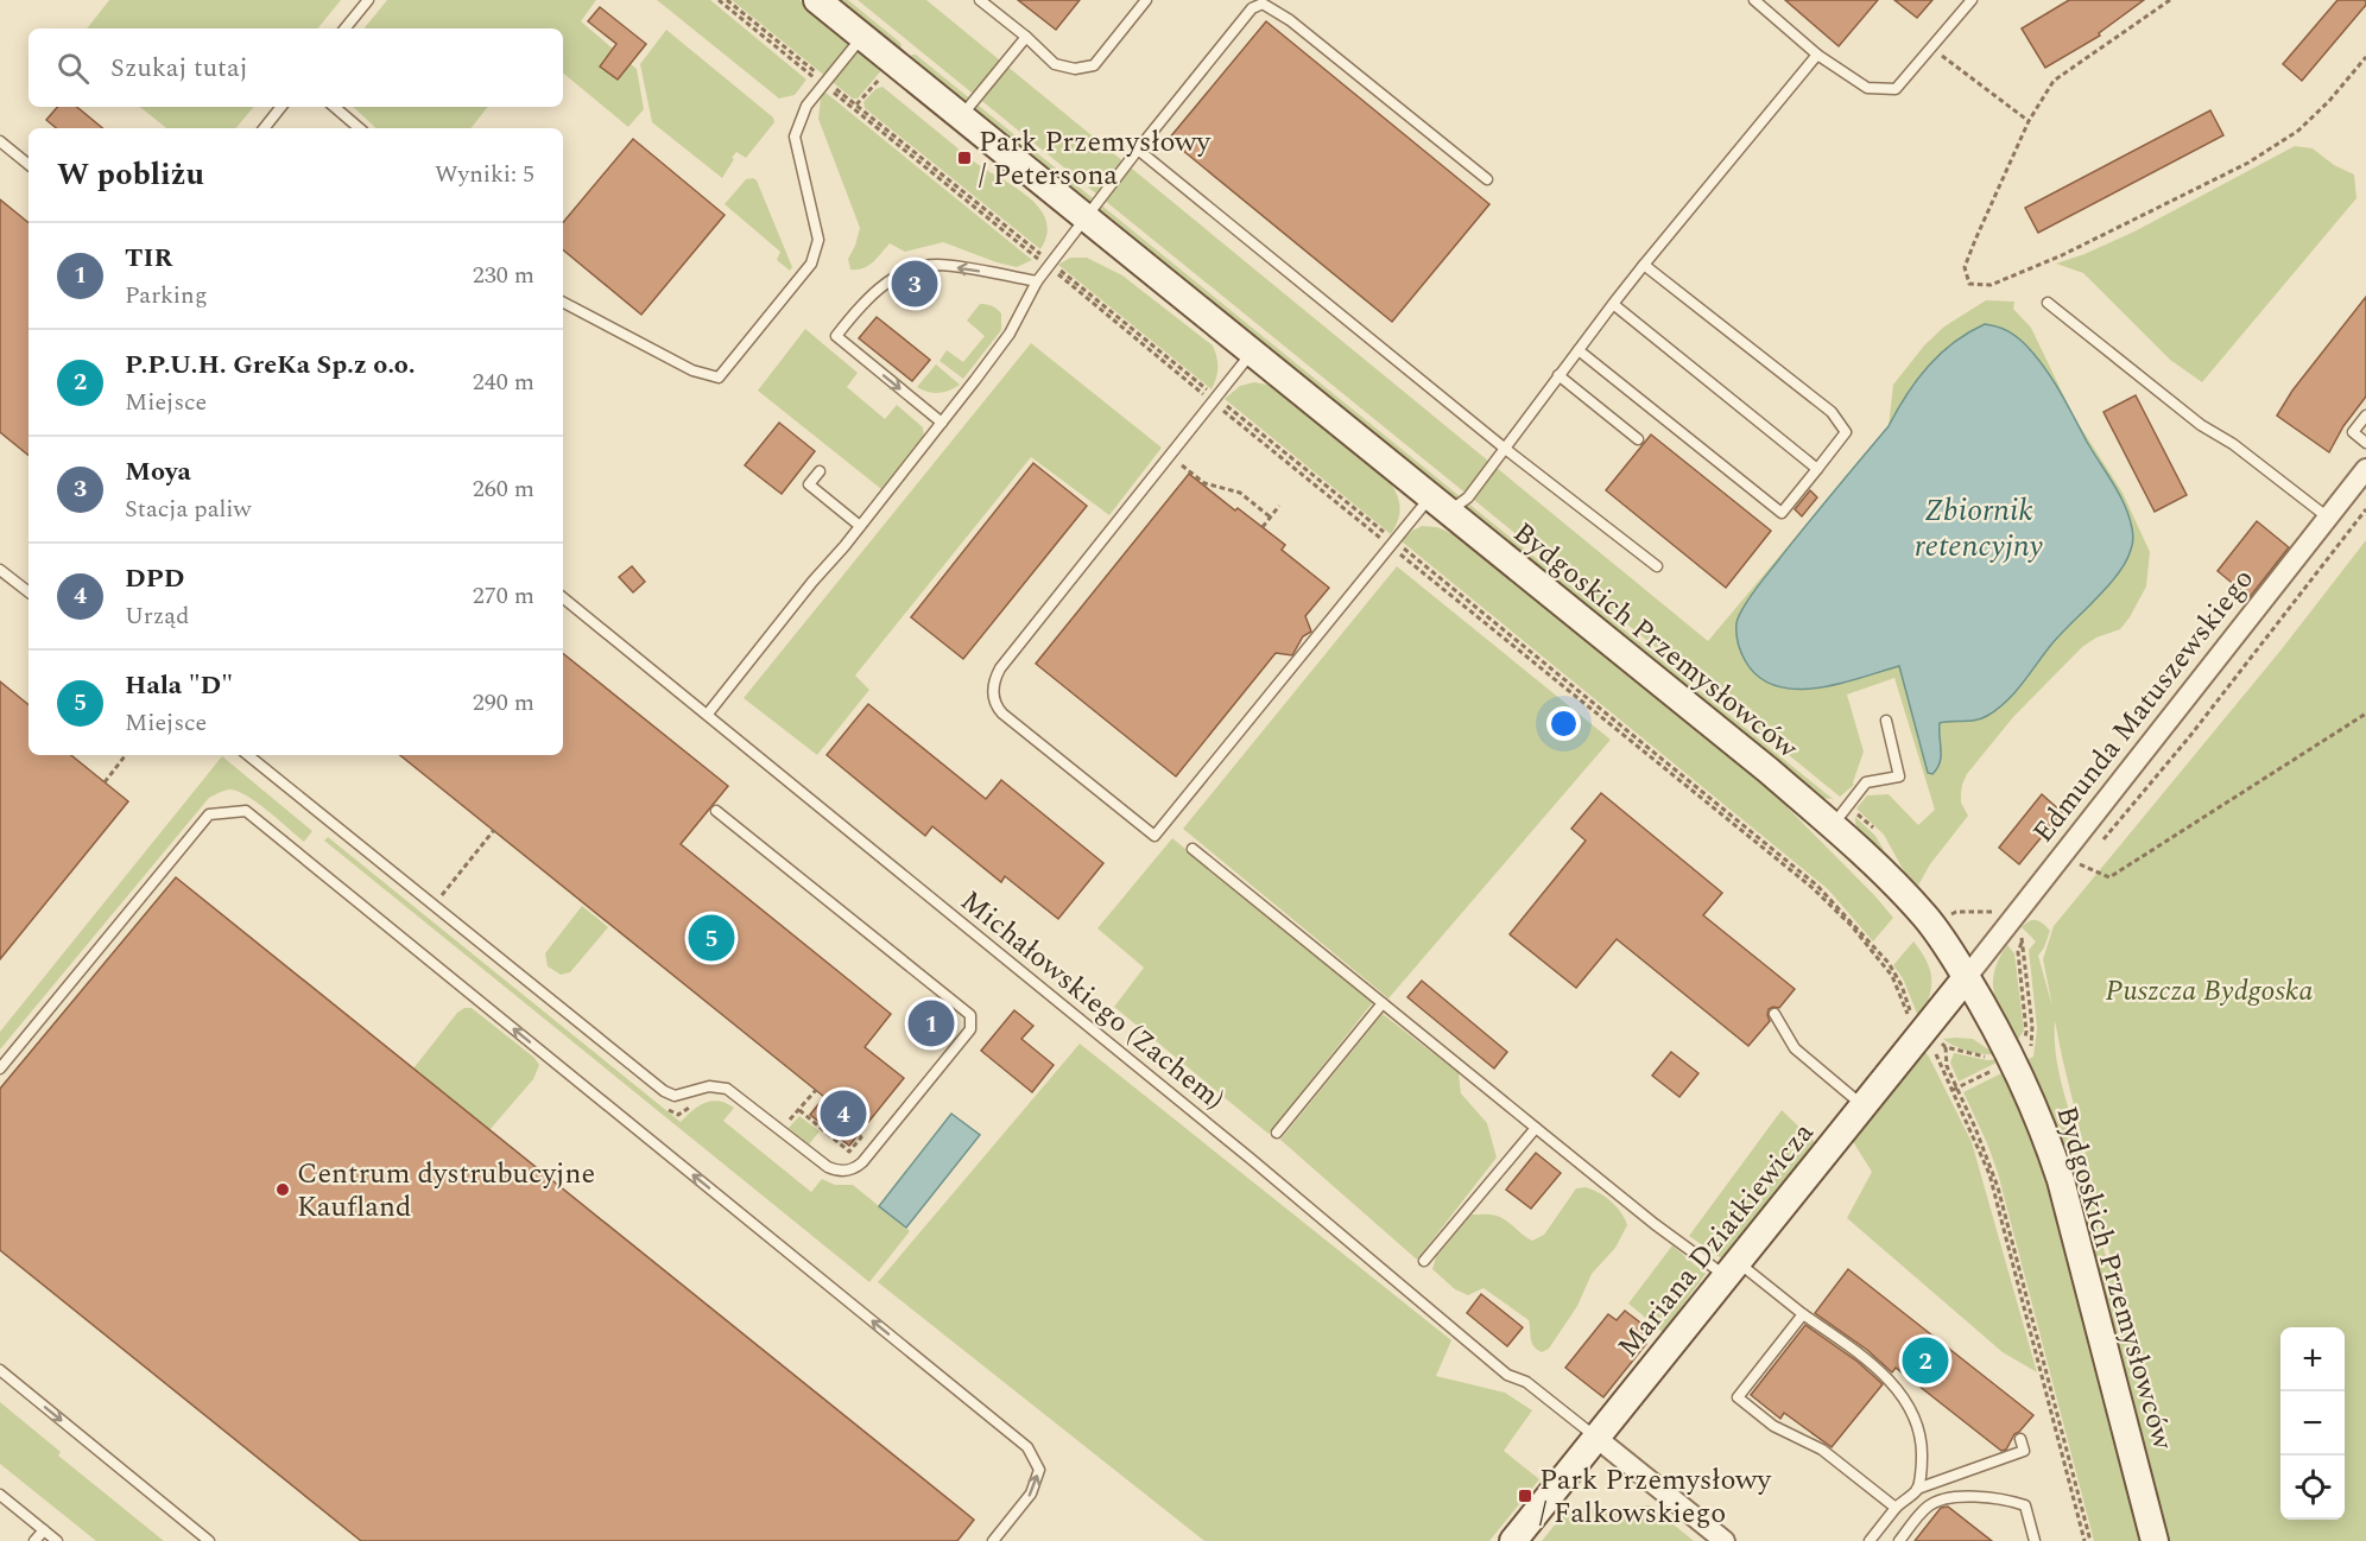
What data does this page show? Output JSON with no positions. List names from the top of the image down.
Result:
{
  "streets": {
    "street": ["Bydgoskich Przemysłowców", "Edmunda Matuszewskiego", "Mariana Dziatkiewicza"],
    "lane": ["Michałowskiego (Zachem)"]
  },
  "crossings": [
    ["Bydgoskich Przemysłowców", "Edmunda Matuszewskiego"],
    ["Bydgoskich Przemysłowców", "Mariana Dziatkiewicza"],
    ["Edmunda Matuszewskiego", "Mariana Dziatkiewicza"],
    ["Michałowskiego (Zachem)", "Mariana Dziatkiewicza"]
  ],
  "water": ["Zbiornik retencyjny"],
  "parks": ["Puszcza Bydgoska"],
  "places": {
    "transit": ["Park Przemysłowy / Petersona", "Park Przemysłowy / Falkowskiego"],
    "other": ["Centrum dystrubucyjne Kaufland"]
  },
  "page": {
    "search": "Szukaj tutaj",
    "heading": ["W pobliżu", "Wyniki: 5"],
    "list": [
      {
        "mark": "1",
        "name": "TIR",
        "note": "Parking",
        "value": "230 m"
      },
      {
        "mark": "2",
        "name": "P.P.U.H. GreKa Sp.z o.o.",
        "note": "Miejsce",
        "value": "240 m"
      },
      {
        "mark": "3",
        "name": "Moya",
        "note": "Stacja paliw",
        "value": "260 m"
      },
      {
        "mark": "4",
        "name": "DPD",
        "note": "Urząd",
        "value": "270 m"
      },
      {
        "mark": "5",
        "name": "Hala \"D\"",
        "note": "Miejsce",
        "value": "290 m"
      }
    ],
    "pins": [
      "3",
      "5",
      "1",
      "4",
      "2"
    ],
    "map_buttons": ["+", "−"]
  }
}
